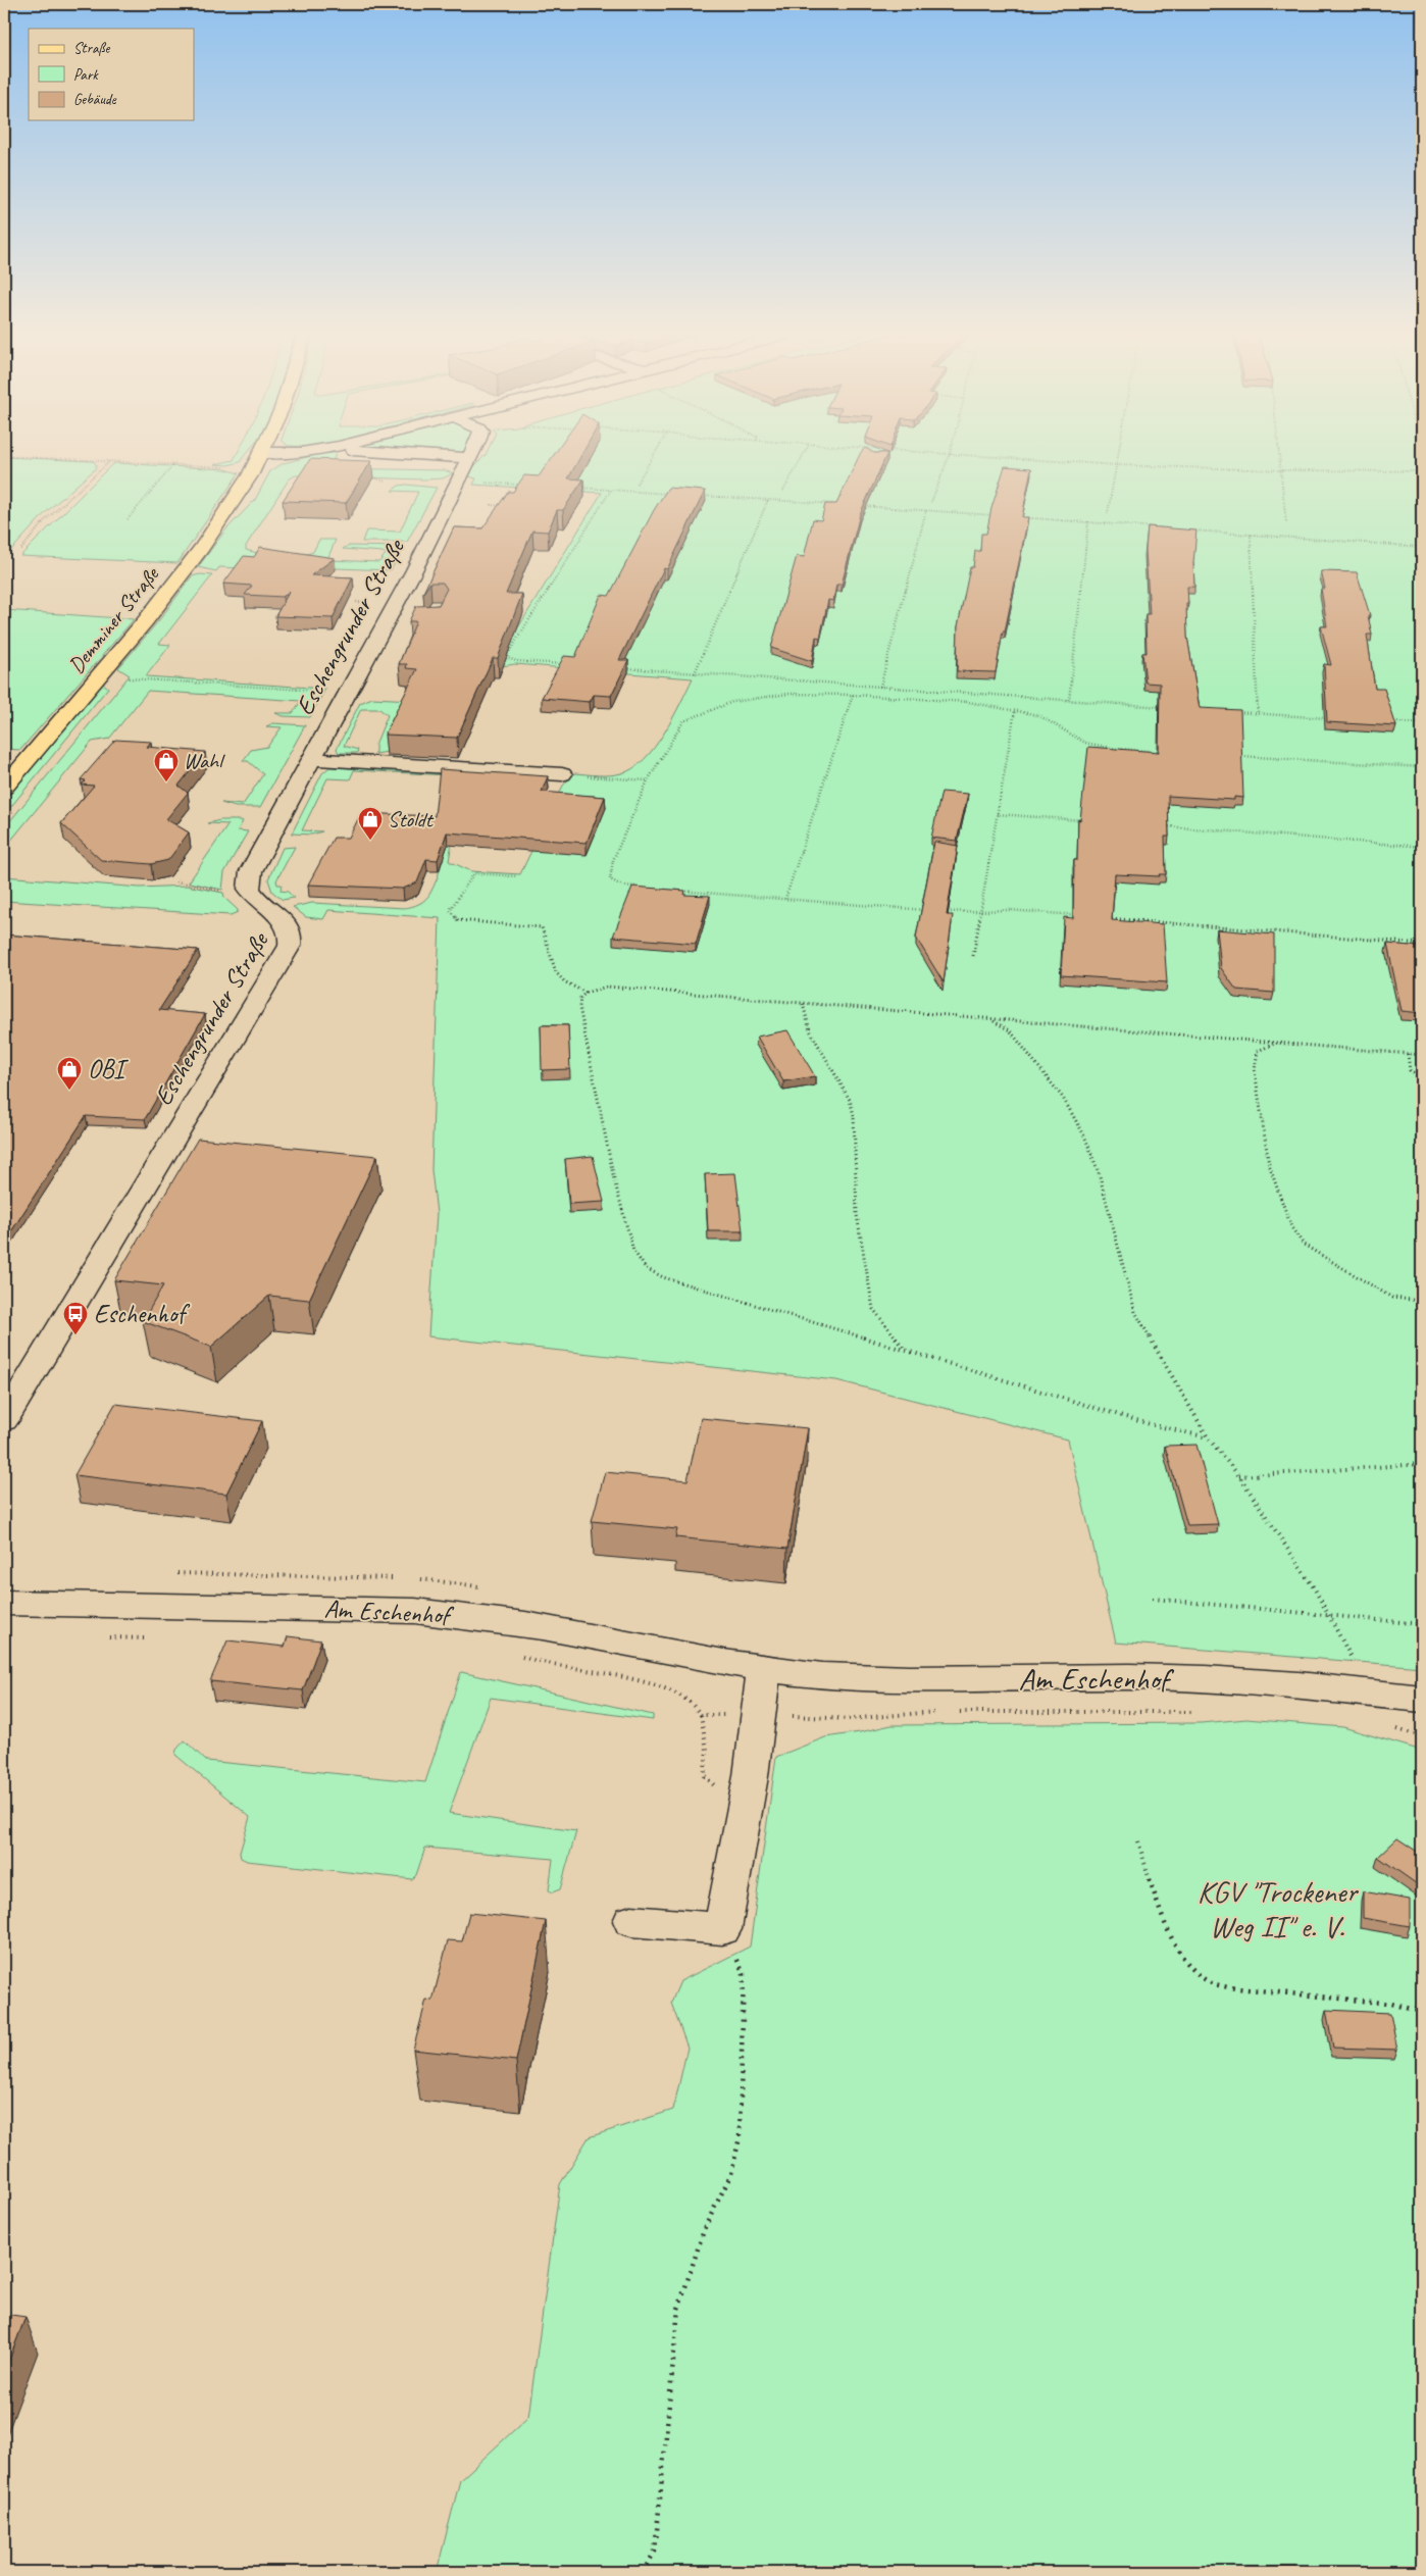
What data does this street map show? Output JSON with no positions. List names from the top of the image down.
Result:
{
  "streets": {
    "main road": ["Demminer Straße"],
    "street": ["Eschengrunder Straße", "Am Eschenhof"]
  },
  "parks": ["KGV \"Trockener Weg II\" e. V."],
  "places": {
    "shop": ["Wahl", "Stoldt", "OBI"],
    "bus stop": ["Eschenhof"]
  },
  "legend": ["Straße", "Park", "Gebäude"]
}
